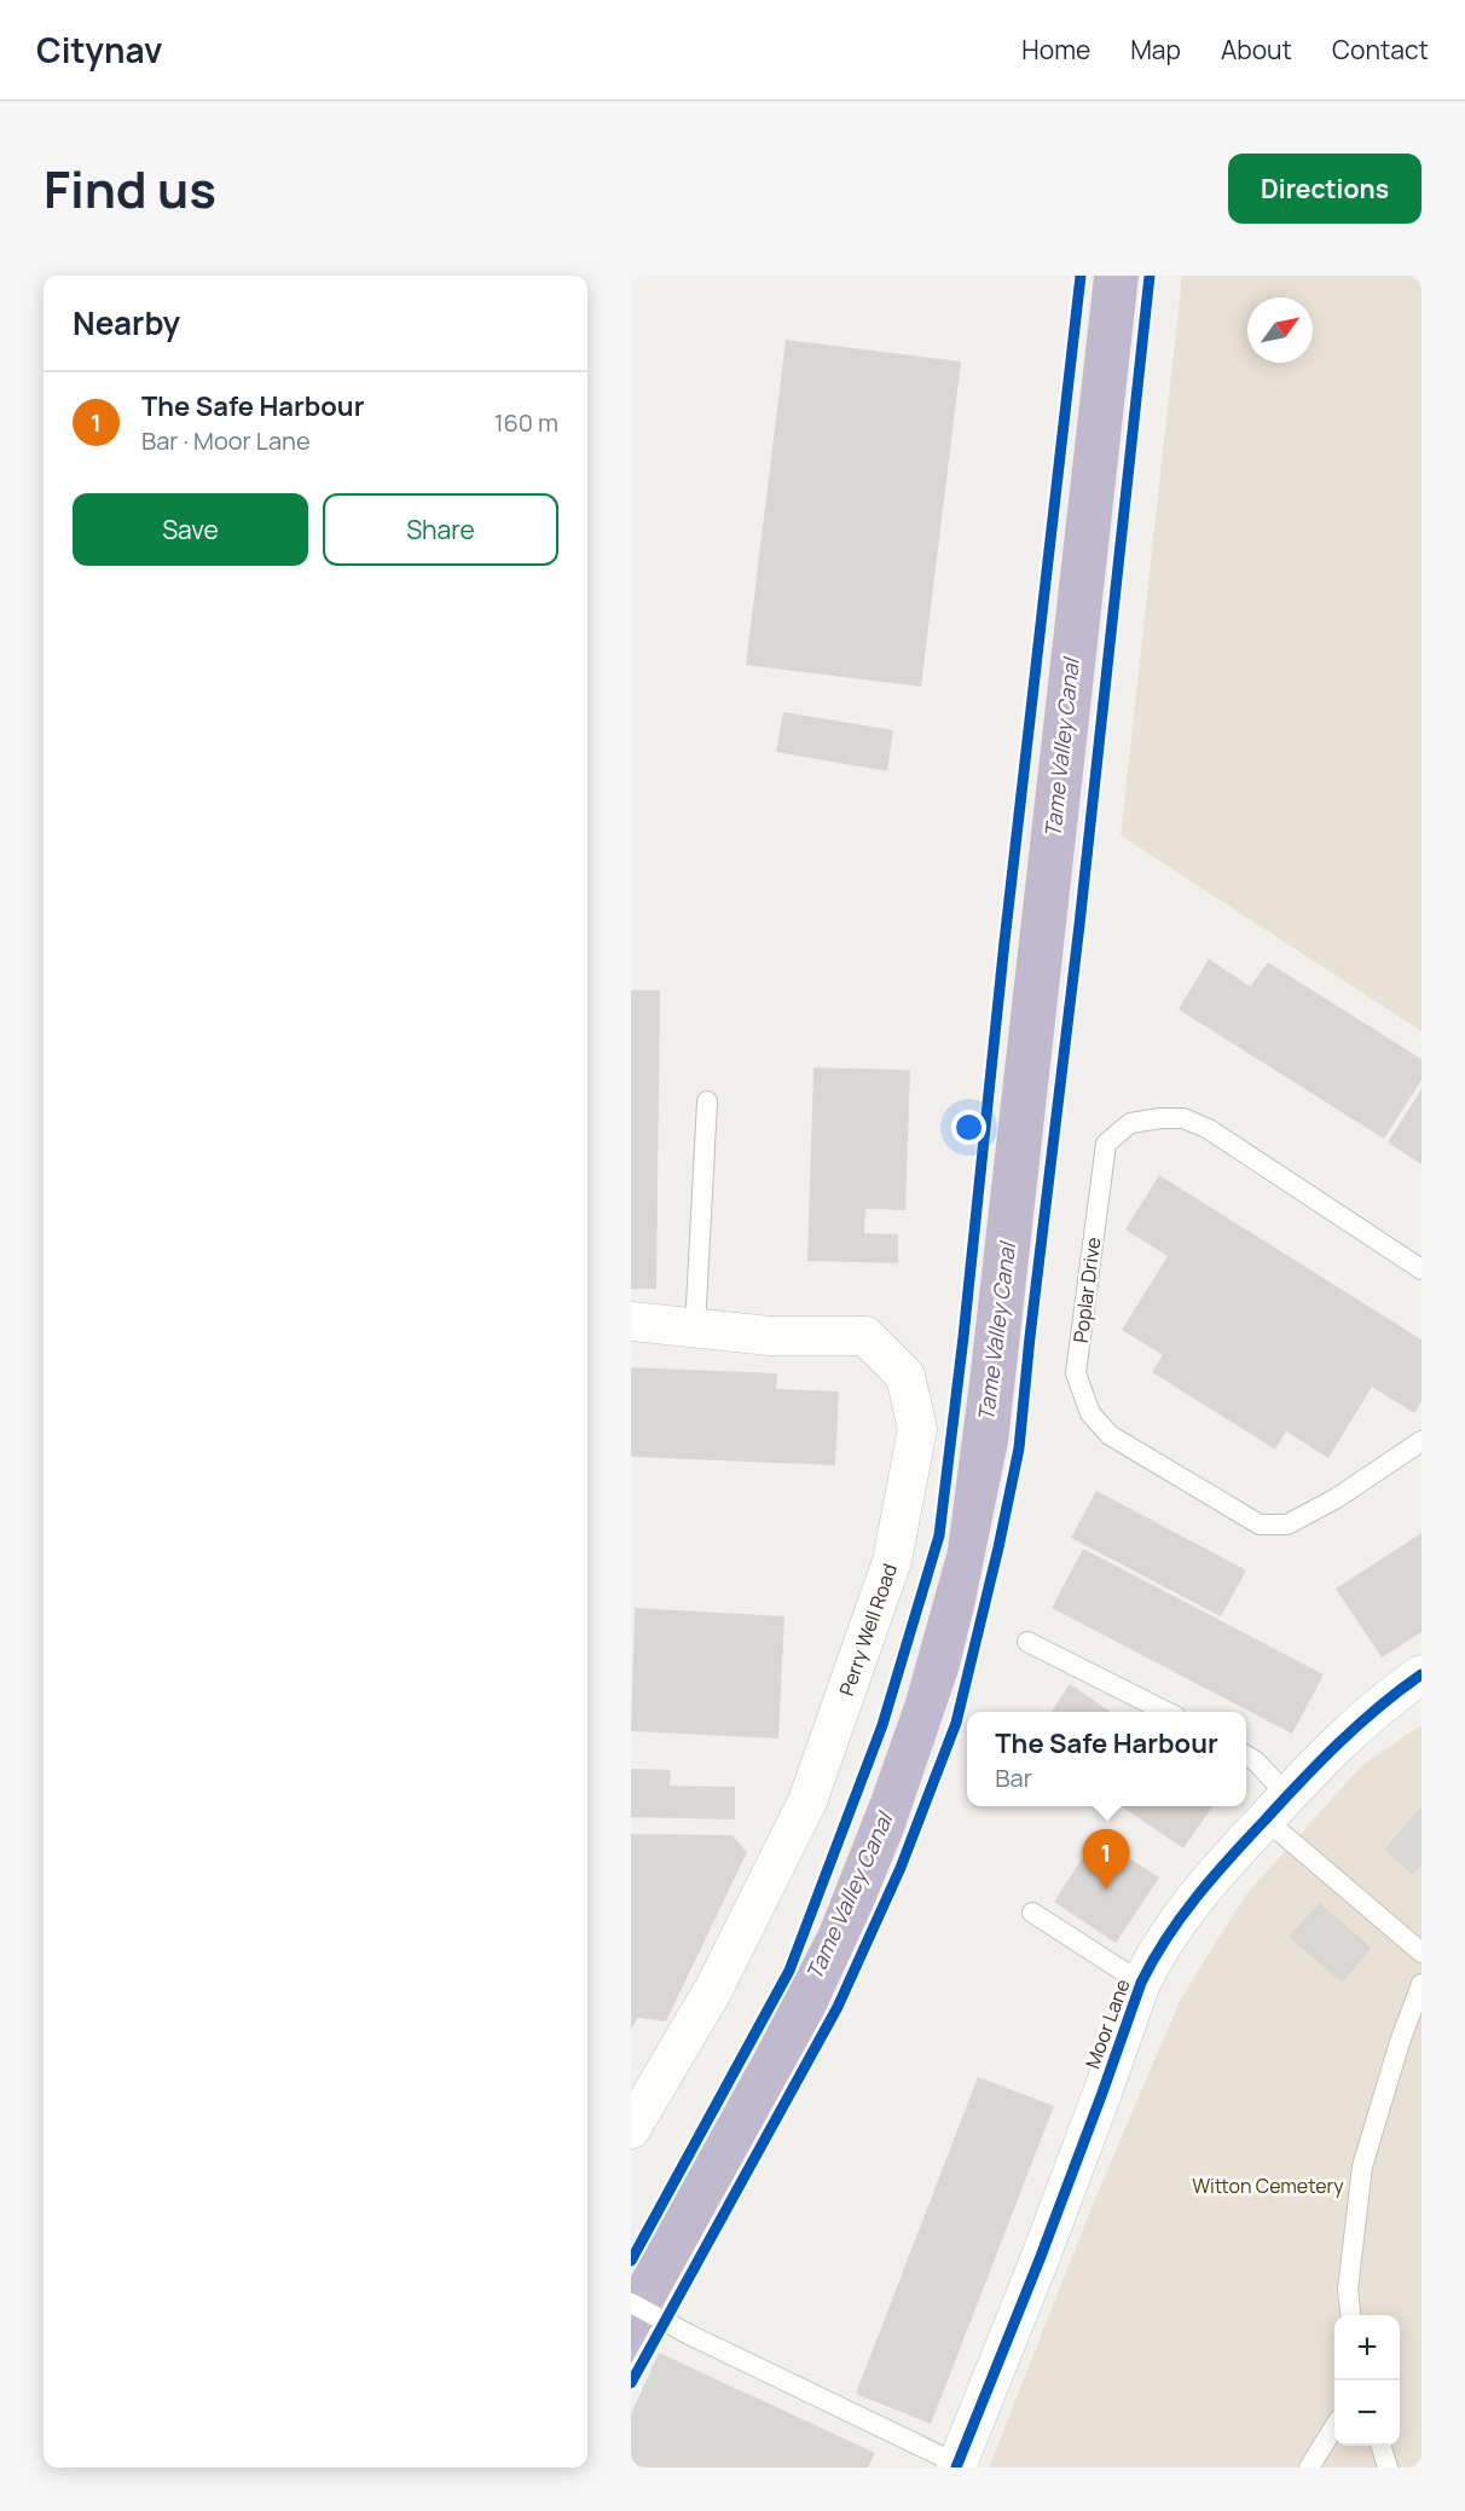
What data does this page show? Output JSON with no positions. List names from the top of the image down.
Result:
{
  "streets": {
    "street": ["Perry Well Road", "Moor Lane"],
    "lane": ["Poplar Drive"]
  },
  "water": ["Tame Valley Canal"],
  "parks": ["Witton Cemetery"],
  "north": "top right",
  "page": {
    "header": "Citynav",
    "nav": [
      "Home",
      "Map",
      "About",
      "Contact"
    ],
    "title": "Find us",
    "buttons": [
      "Directions",
      ["Save", "Share"]
    ],
    "heading": "Nearby",
    "list": [
      {
        "mark": "1",
        "name": "The Safe Harbour",
        "note": "Bar · Moor Lane",
        "value": "160 m"
      }
    ],
    "popup": ["The Safe Harbour", "Bar"],
    "pins": "1",
    "map_buttons": ["+", "−"]
  }
}
